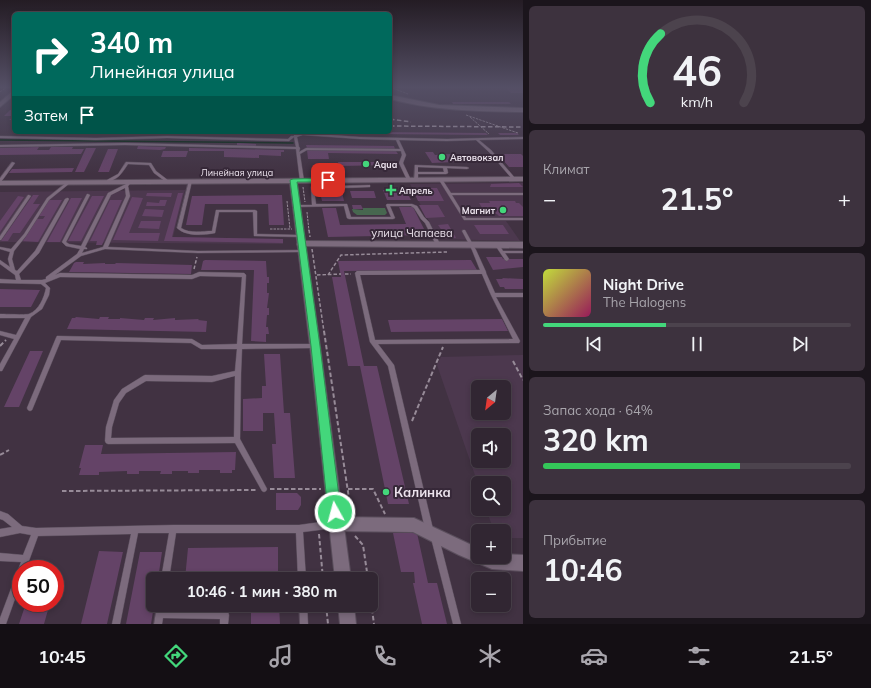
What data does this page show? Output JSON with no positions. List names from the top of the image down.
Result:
{
  "streets": {
    "main road": ["Линейная улица", "улица Чапаева"]
  },
  "places": {
    "other": [
      "Автовокзал",
      "Aqua",
      "Магнит",
      "Калинка"
    ],
    "health": ["Апрель"]
  },
  "north": "bottom left",
  "page": {
    "turn": ["340 m", "Линейная улица"],
    "then": "Затем",
    "tile": [
      "Климат",
      ["Запас хода · 64%", "320 km"],
      ["Прибытие", "10:46"]
    ],
    "heat": ["−", "21.5°", "+"],
    "song": ["Night Drive", "The Halogens"],
    "map_buttons": ["+", "−"],
    "limit": "50",
    "trip": "10:46 · 1 мин · 380 m",
    "tabs": ["10:45", "21.5°"],
    "gauge": ["46", "km/h"]
  }
}
